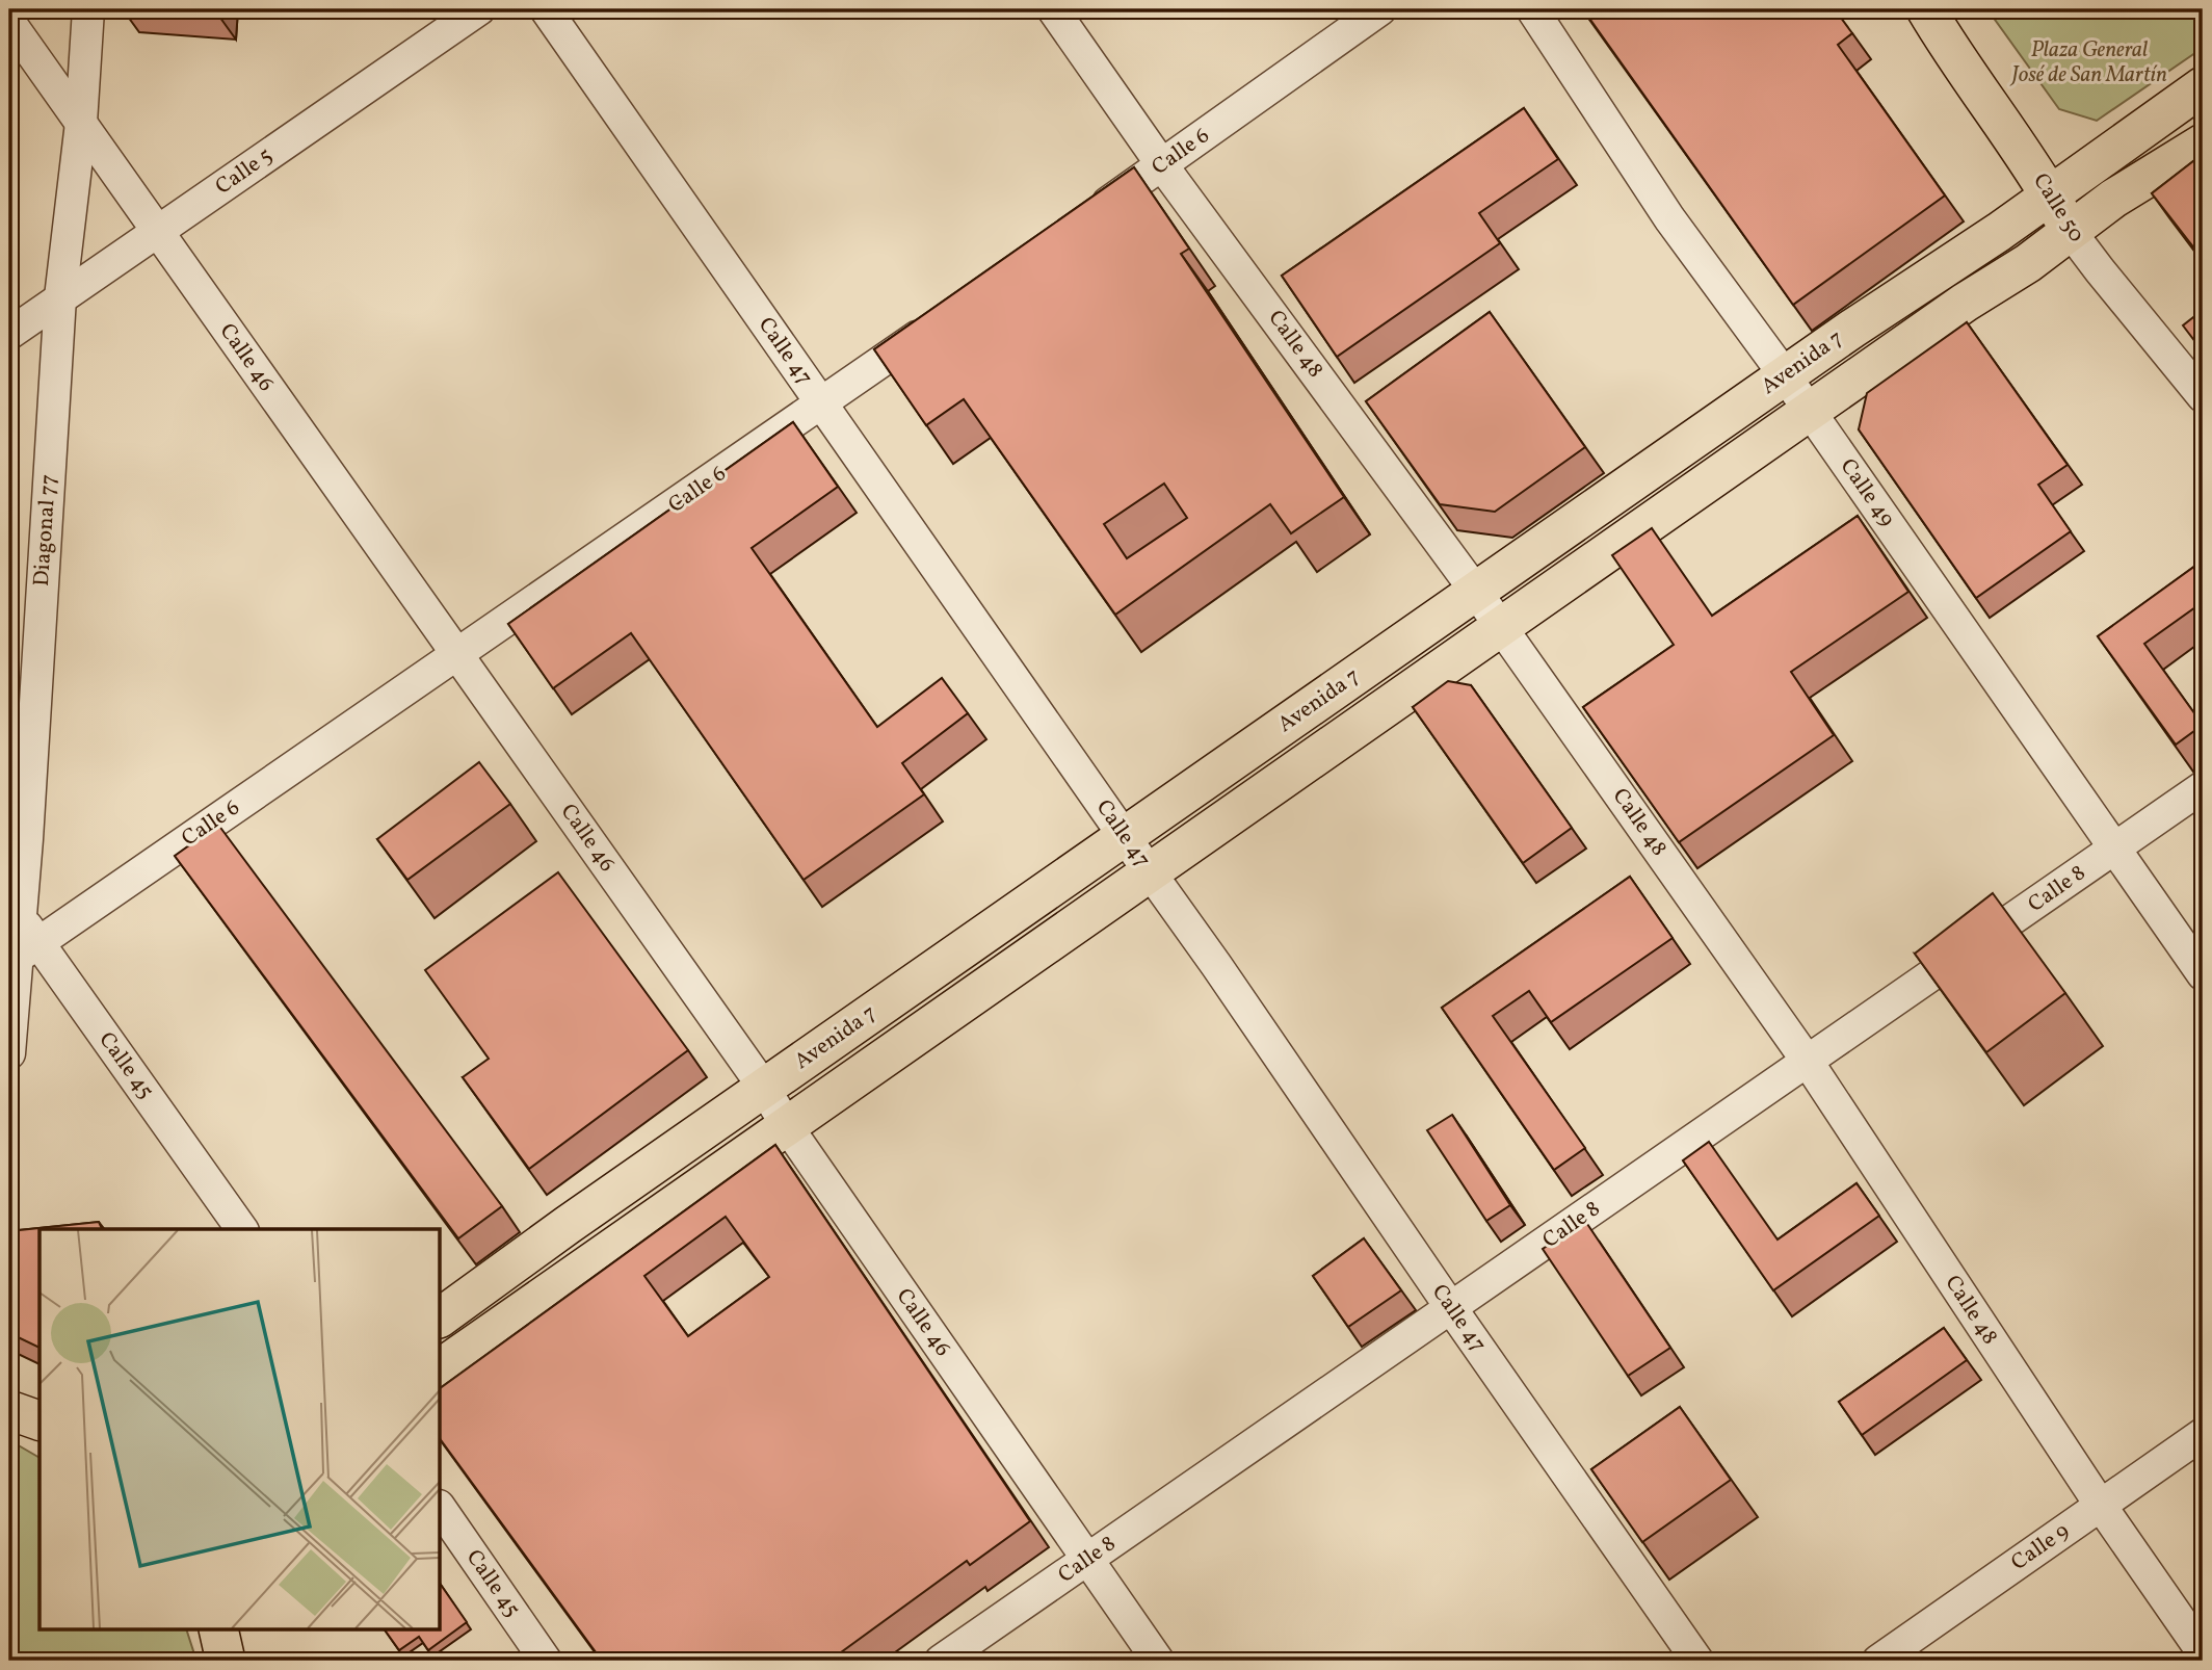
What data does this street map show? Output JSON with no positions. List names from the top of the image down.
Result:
{
  "streets": {
    "main road": ["Calle 50", "Avenida 7"],
    "street": [
      "Calle 6",
      "Calle 5",
      "Calle 48",
      "Calle 47",
      "Calle 46",
      "Calle 49",
      "Diagonal 77",
      "Calle 8",
      "Calle 45",
      "Calle 9"
    ]
  },
  "crossings": [
    ["Calle 6", "Calle 48"],
    ["Calle 6", "Calle 47"],
    ["Calle 6", "Calle 46"],
    ["Calle 6", "Diagonal 77"],
    ["Calle 6", "Calle 45"],
    ["Calle 5", "Calle 46"],
    ["Calle 5", "Diagonal 77"],
    ["Calle 50", "Avenida 7"],
    ["Calle 48", "Avenida 7"],
    ["Calle 48", "Calle 8"],
    ["Calle 48", "Calle 9"],
    ["Calle 47", "Avenida 7"],
    ["Calle 47", "Calle 8"],
    ["Calle 46", "Avenida 7"],
    ["Calle 46", "Diagonal 77"],
    ["Calle 46", "Calle 8"],
    ["Avenida 7", "Calle 49"],
    ["Calle 49", "Calle 8"],
    ["Diagonal 77", "Calle 45"]
  ],
  "parks": ["Plaza General José de San Martín"]
}
